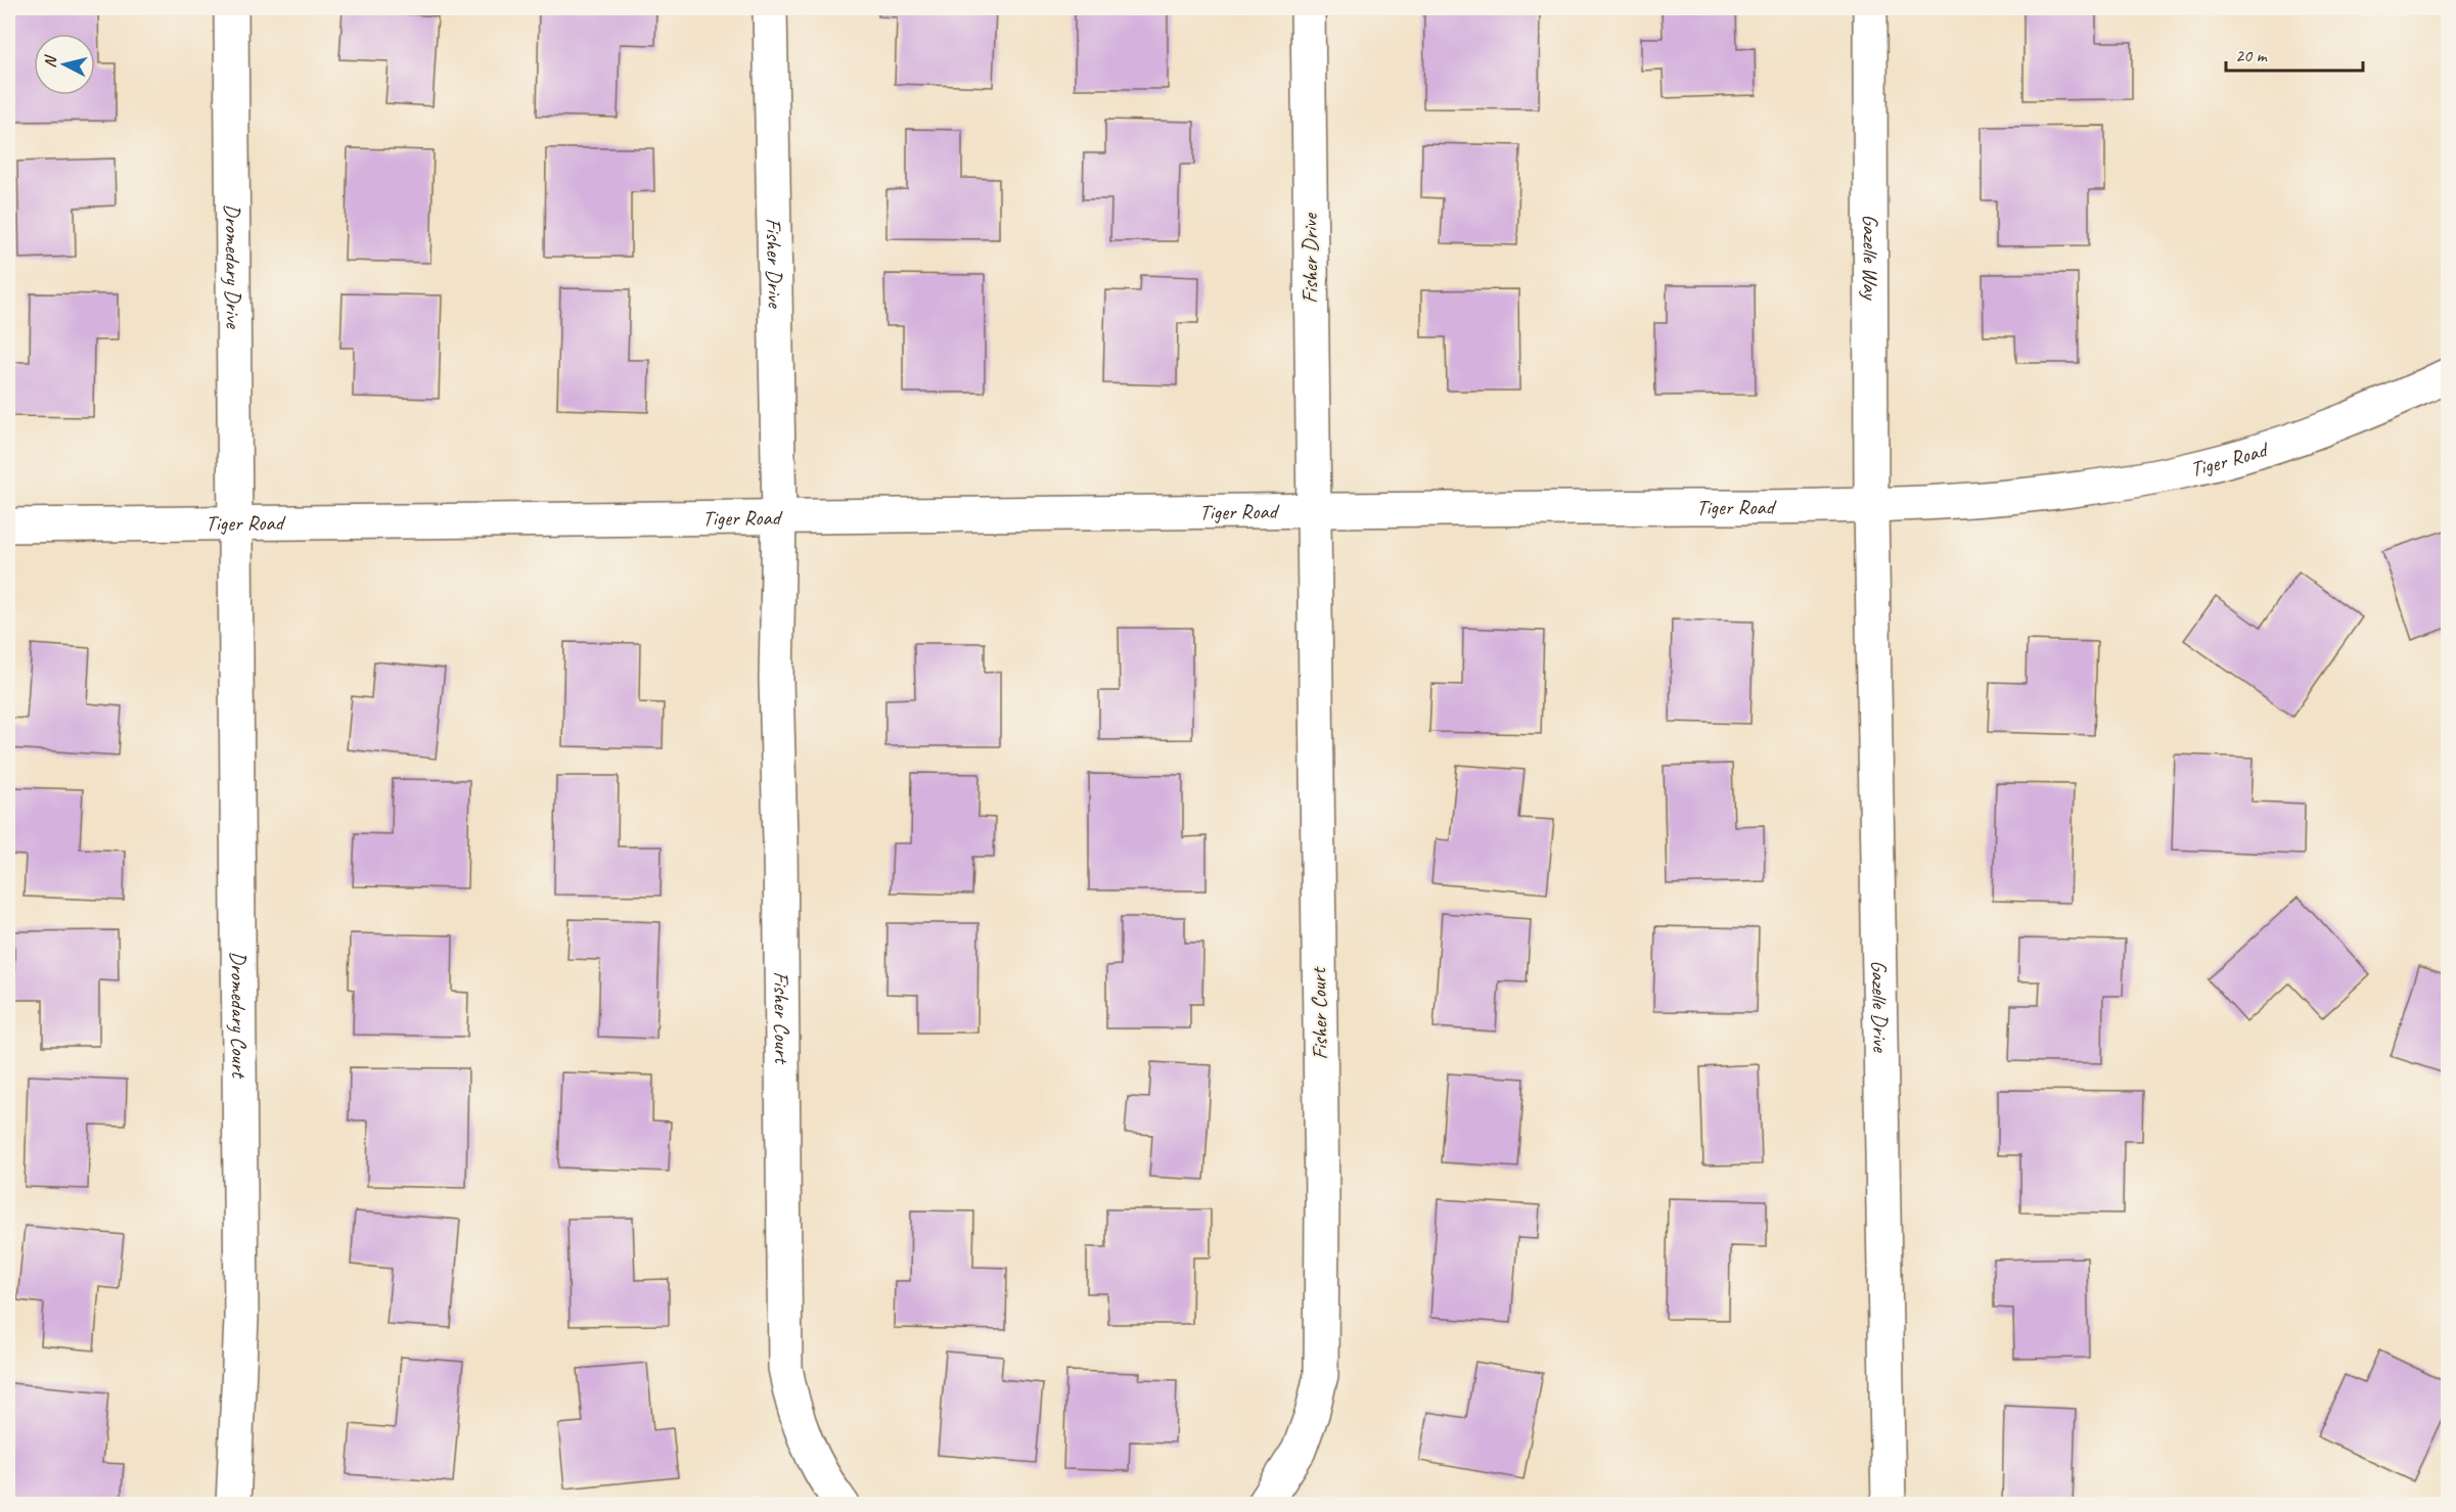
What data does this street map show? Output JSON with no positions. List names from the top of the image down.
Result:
{
  "streets": {
    "street": [
      "Gazelle Way",
      "Fisher Drive",
      "Dromedary Drive",
      "Tiger Road",
      "Gazelle Drive",
      "Dromedary Court",
      "Fisher Court"
    ]
  },
  "crossings": [
    ["Gazelle Way", "Tiger Road"],
    ["Gazelle Way", "Gazelle Drive"],
    ["Fisher Drive", "Tiger Road"],
    ["Fisher Drive", "Fisher Court"],
    ["Dromedary Drive", "Tiger Road"],
    ["Dromedary Drive", "Dromedary Court"],
    ["Tiger Road", "Gazelle Drive"],
    ["Tiger Road", "Dromedary Court"],
    ["Tiger Road", "Fisher Court"]
  ],
  "scale_bar": "20 m",
  "north": "left"
}
